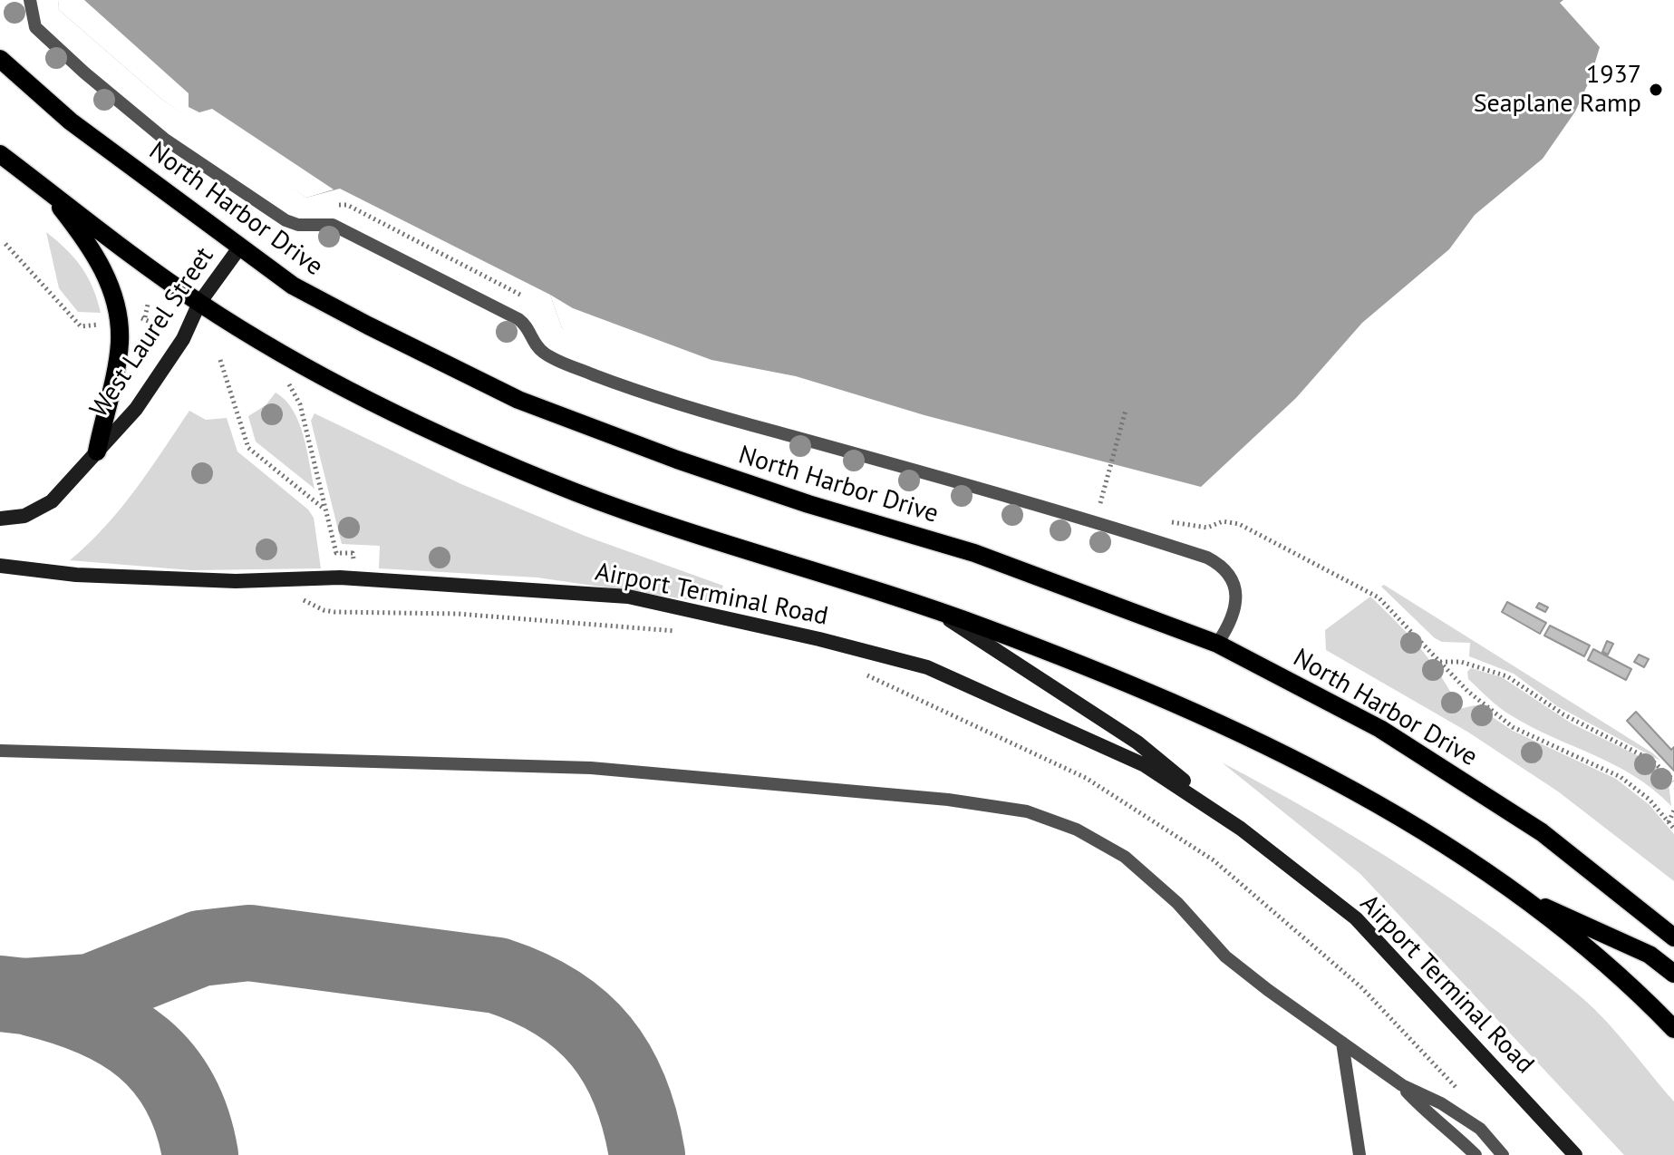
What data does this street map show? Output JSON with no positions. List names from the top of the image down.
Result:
{
  "streets": {
    "main road": ["North Harbor Drive", "West Laurel Street", "Airport Terminal Road"]
  },
  "crossings": [
    ["North Harbor Drive", "West Laurel Street"]
  ],
  "places": ["1937 Seaplane Ramp"]
}
